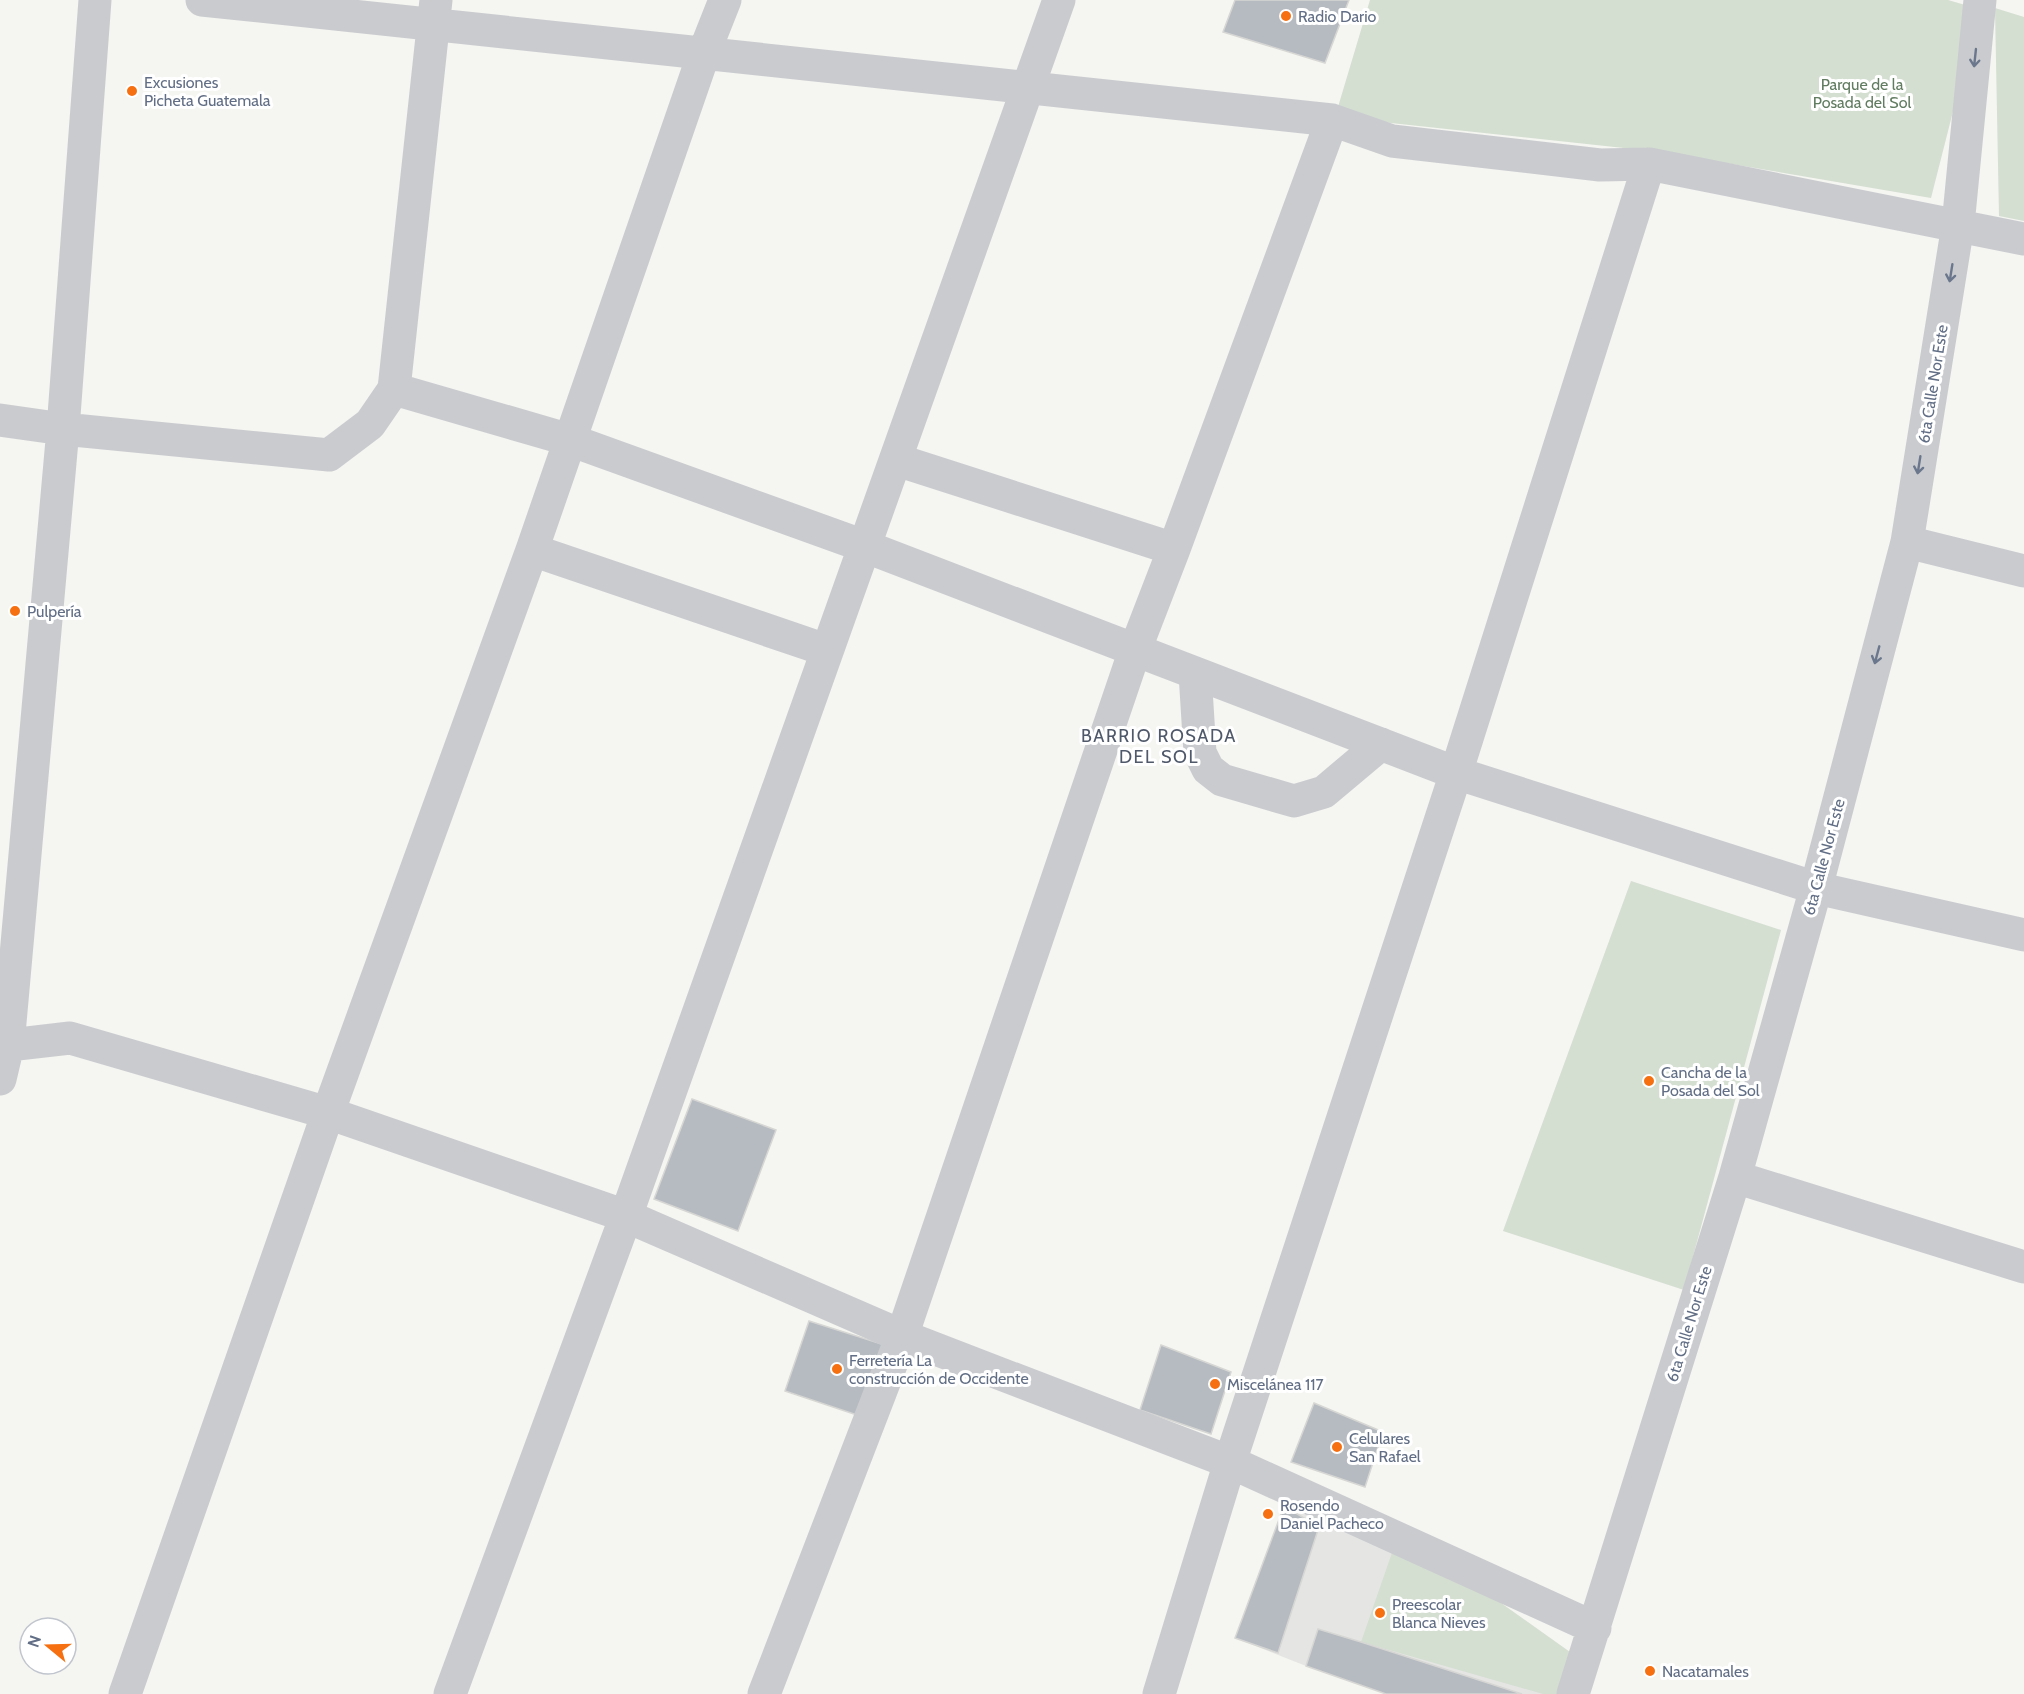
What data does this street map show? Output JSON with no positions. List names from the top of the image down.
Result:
{
  "streets": {
    "street": ["6ta Calle Nor Este"]
  },
  "one_way": ["6ta Calle Nor Este"],
  "districts": ["BARRIO ROSADA DEL SOL"],
  "parks": ["Parque de la Posada del Sol"],
  "places": [
    "Radio Dario",
    "Excusiones Picheta Guatemala",
    "Pulpería",
    "Cancha de la Posada del Sol",
    "Ferretería La construcción de Occidente",
    "Miscelánea 117",
    "Celulares San Rafael",
    "Rosendo Daniel Pacheco",
    "Preescolar Blanca Nieves",
    "Nacatamales"
  ],
  "north": "left"
}
